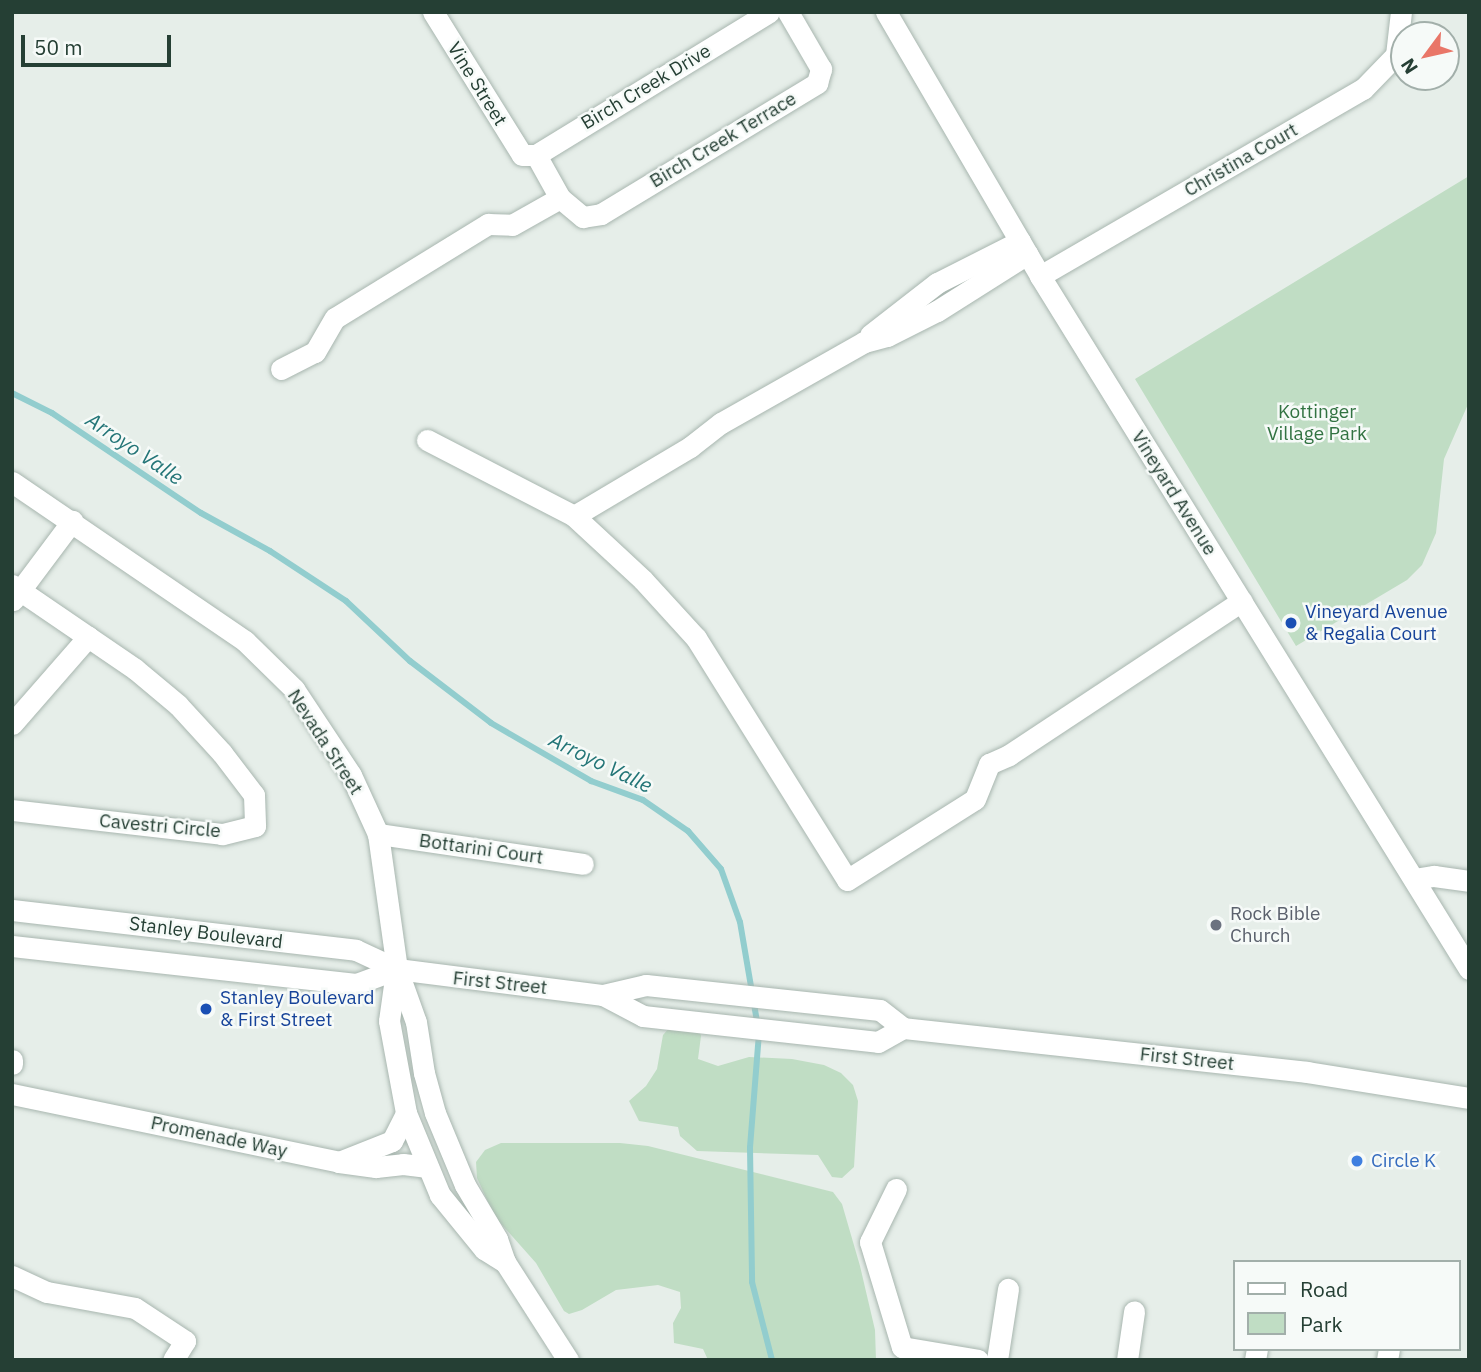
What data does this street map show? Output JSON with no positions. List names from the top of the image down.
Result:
{
  "streets": {
    "street": [
      "Vine Street",
      "Birch Creek Drive",
      "Birch Creek Terrace",
      "Christina Court",
      "Vineyard Avenue",
      "Nevada Street",
      "Cavestri Circle",
      "Bottarini Court",
      "Stanley Boulevard",
      "First Street",
      "Promenade Way"
    ]
  },
  "crossings": [
    ["Vine Street", "Birch Creek Drive"],
    ["Vine Street", "Birch Creek Terrace"],
    ["Birch Creek Drive", "Birch Creek Terrace"],
    ["Christina Court", "Vineyard Avenue"],
    ["Nevada Street", "Bottarini Court"],
    ["Nevada Street", "Stanley Boulevard"],
    ["Nevada Street", "First Street"],
    ["Stanley Boulevard", "First Street"]
  ],
  "water": ["Arroyo Valle"],
  "parks": ["Kottinger Village Park"],
  "places": [
    "Vineyard Avenue & Regalia Court",
    "Rock Bible Church",
    "Stanley Boulevard & First Street",
    "Circle K"
  ],
  "legend": ["Road", "Park"],
  "scale_bar": "50 m",
  "north": "bottom left"
}
